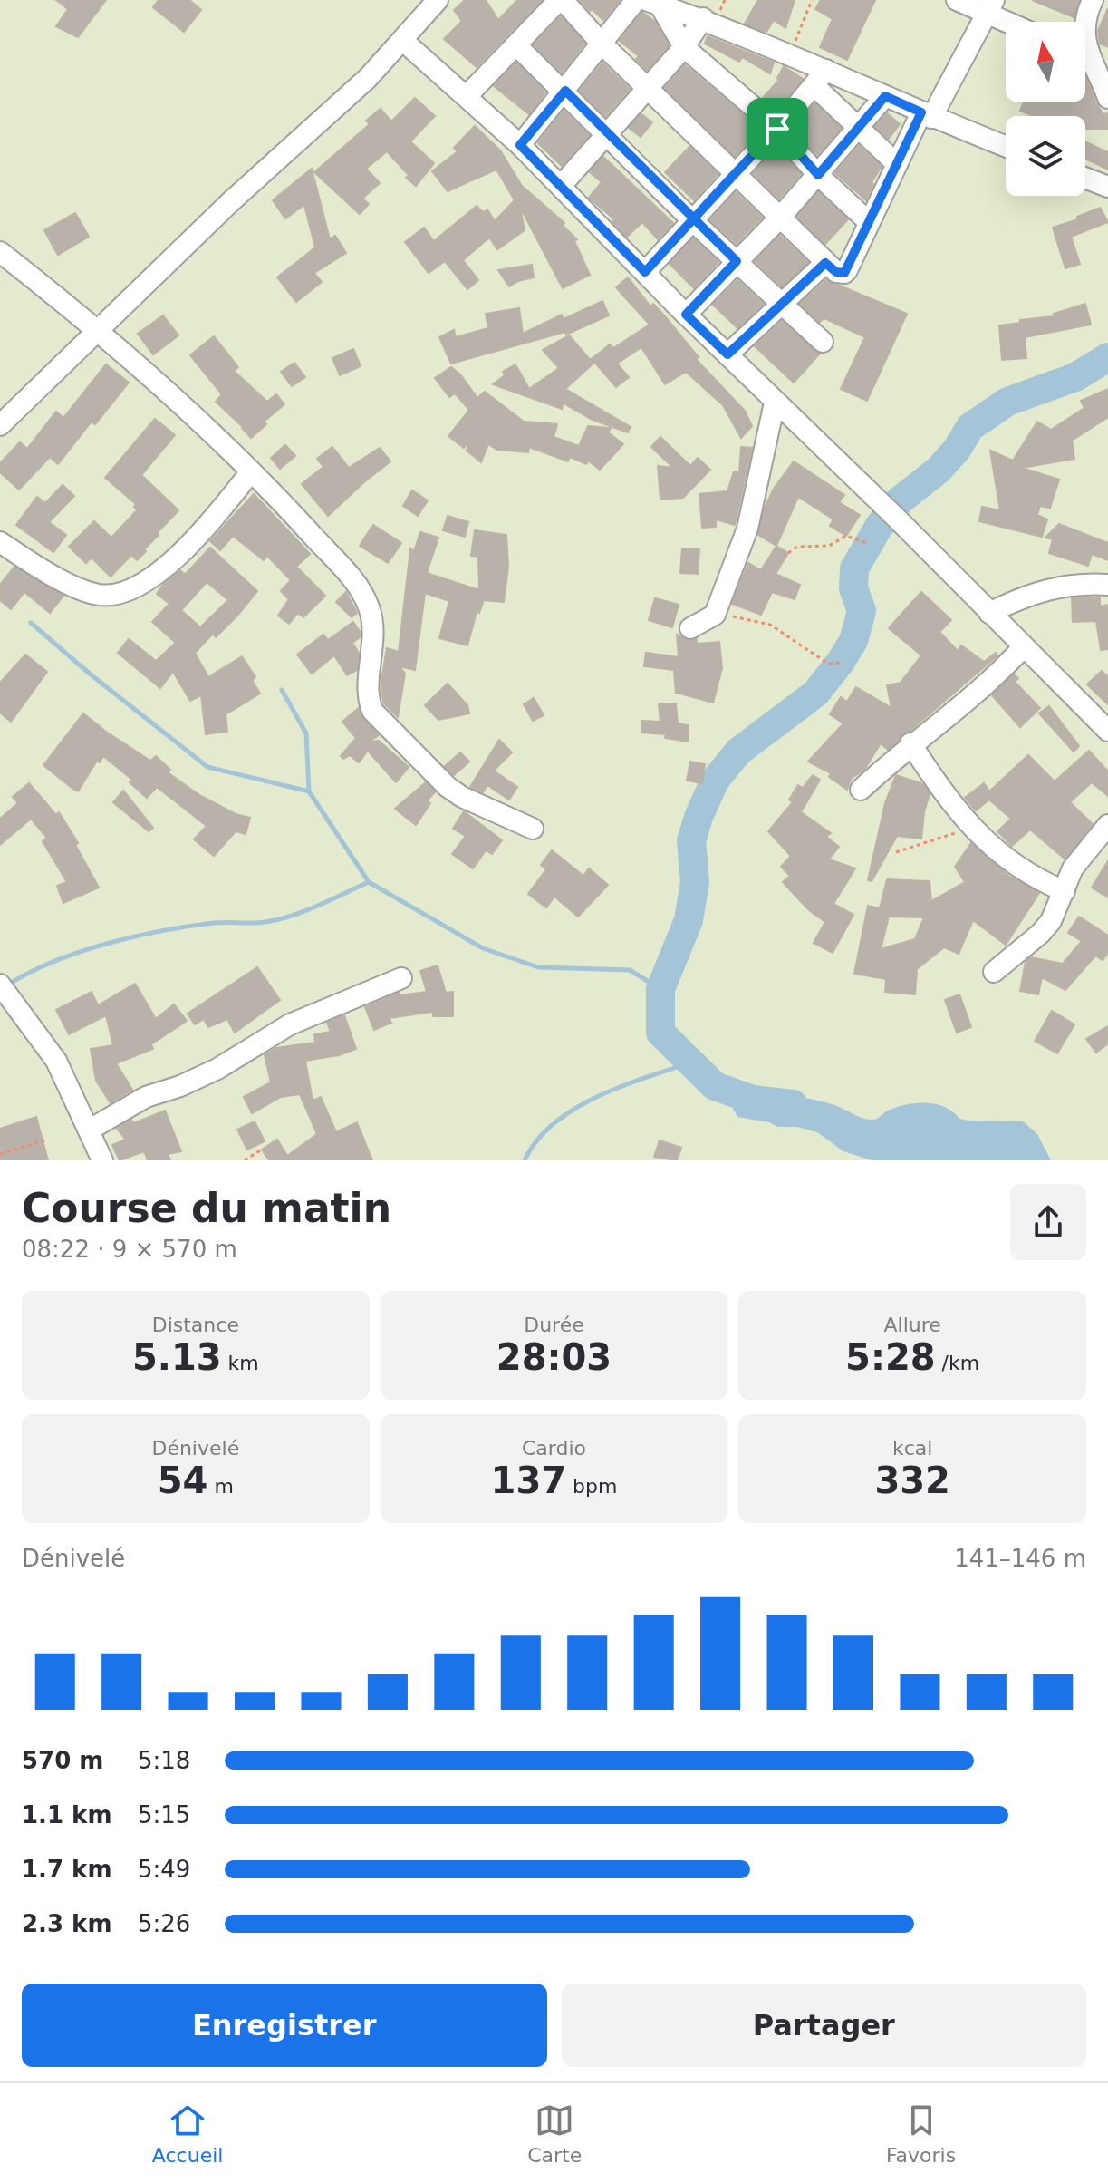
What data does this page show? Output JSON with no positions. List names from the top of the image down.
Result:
{
  "north": "top",
  "page": {
    "heading": ["Course du matin", "08:22 · 9 × 570 m"],
    "stats": [
      ["Distance", "5.13 km"],
      ["Durée", "28:03"],
      ["Allure", "5:28 /km"],
      ["Dénivelé", "54 m"],
      ["Cardio", "137 bpm"],
      ["kcal", "332"]
    ],
    "chart": ["Dénivelé", "141–146 m"],
    "list": [
      {
        "name": "570 m",
        "note": "5:18"
      },
      {
        "name": "1.1 km",
        "note": "5:15"
      },
      {
        "name": "1.7 km",
        "note": "5:49"
      },
      {
        "name": "2.3 km",
        "note": "5:26"
      }
    ],
    "buttons": ["Enregistrer", "Partager"],
    "tabs": ["Accueil", "Carte", "Favoris"]
  }
}
